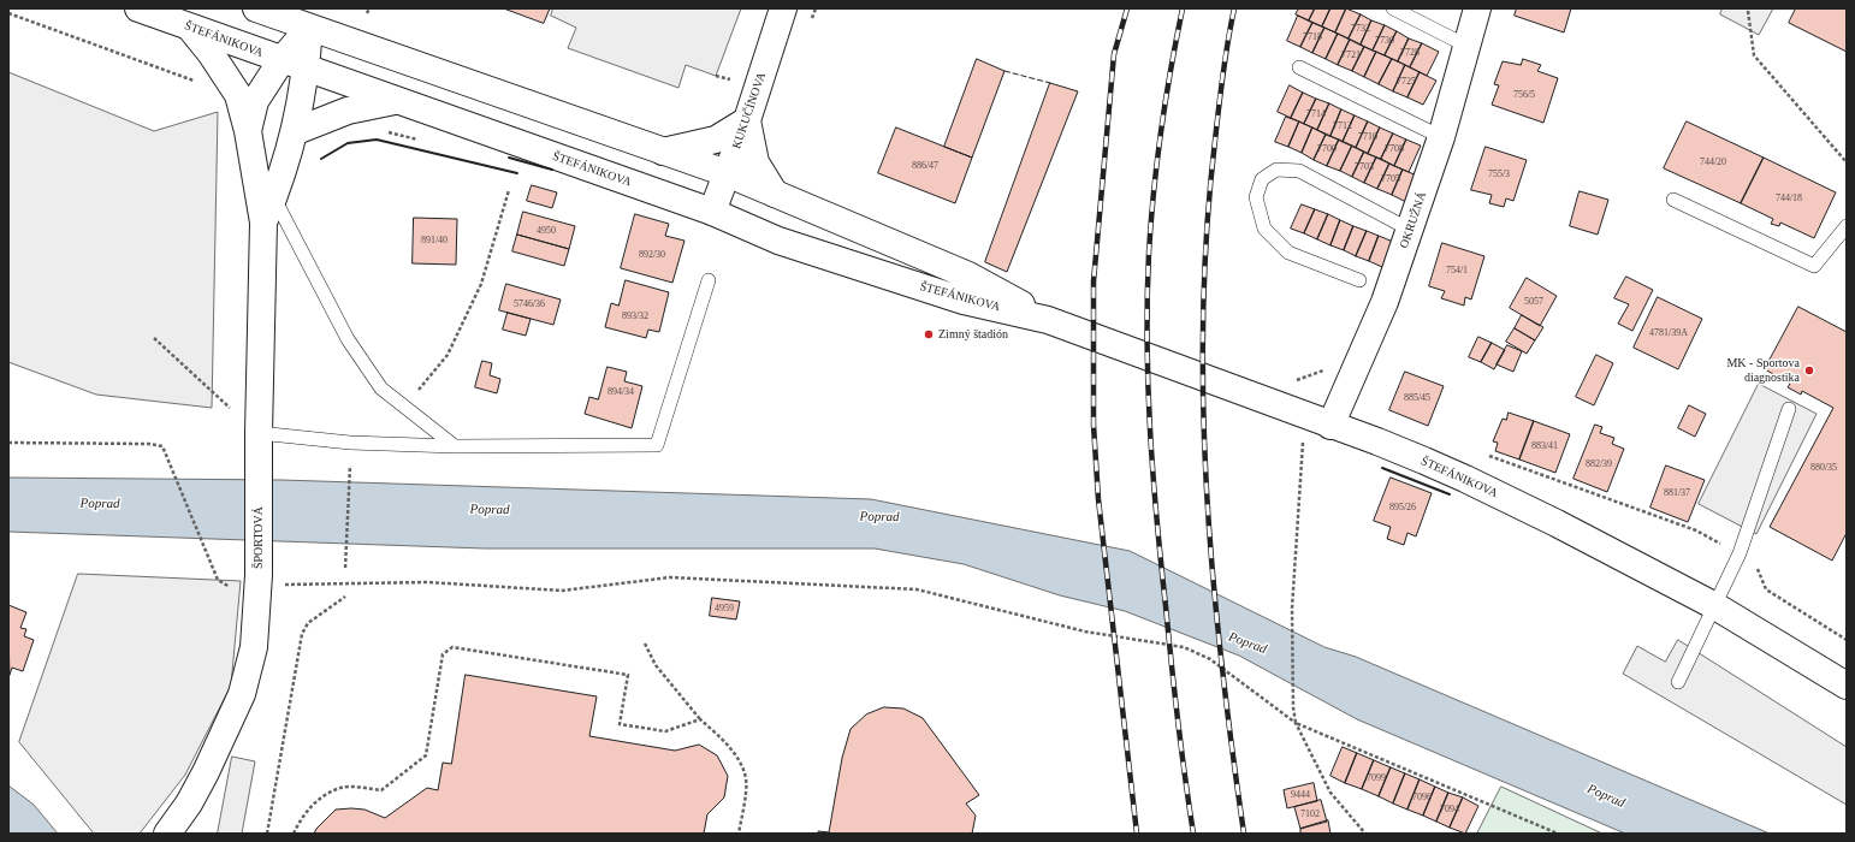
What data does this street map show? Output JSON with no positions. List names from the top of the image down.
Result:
{
  "streets": {
    "main road": [
      "ŠTEFÁNIKOVA",
      "KUKUČÍNOVA",
      "OKRUŽNÁ",
      "ŠPORTOVÁ"
    ]
  },
  "crossings": [
    ["ŠTEFÁNIKOVA", "KUKUČÍNOVA"],
    ["ŠTEFÁNIKOVA", "OKRUŽNÁ"]
  ],
  "water": ["Poprad"],
  "places": ["Zimný štadión", "MK - Sportova diagnostika"],
  "house_numbers": [
    "7732",
    "7718",
    "7730",
    "7728",
    "7721",
    "7725",
    "756/5",
    "7714",
    "7712",
    "7710",
    "7700",
    "7708",
    "744/20",
    "886/47",
    "7703",
    "755/3",
    "7705",
    "744/18",
    "4950",
    "891/40",
    "892/30",
    "754/1",
    "5057",
    "5746/36",
    "893/32",
    "4781/39A",
    "894/34",
    "885/45",
    "883/41",
    "882/39",
    "880/35",
    "881/37",
    "895/26",
    "4959",
    "7099",
    "9444",
    "7096",
    "7094",
    "7102"
  ]
}
